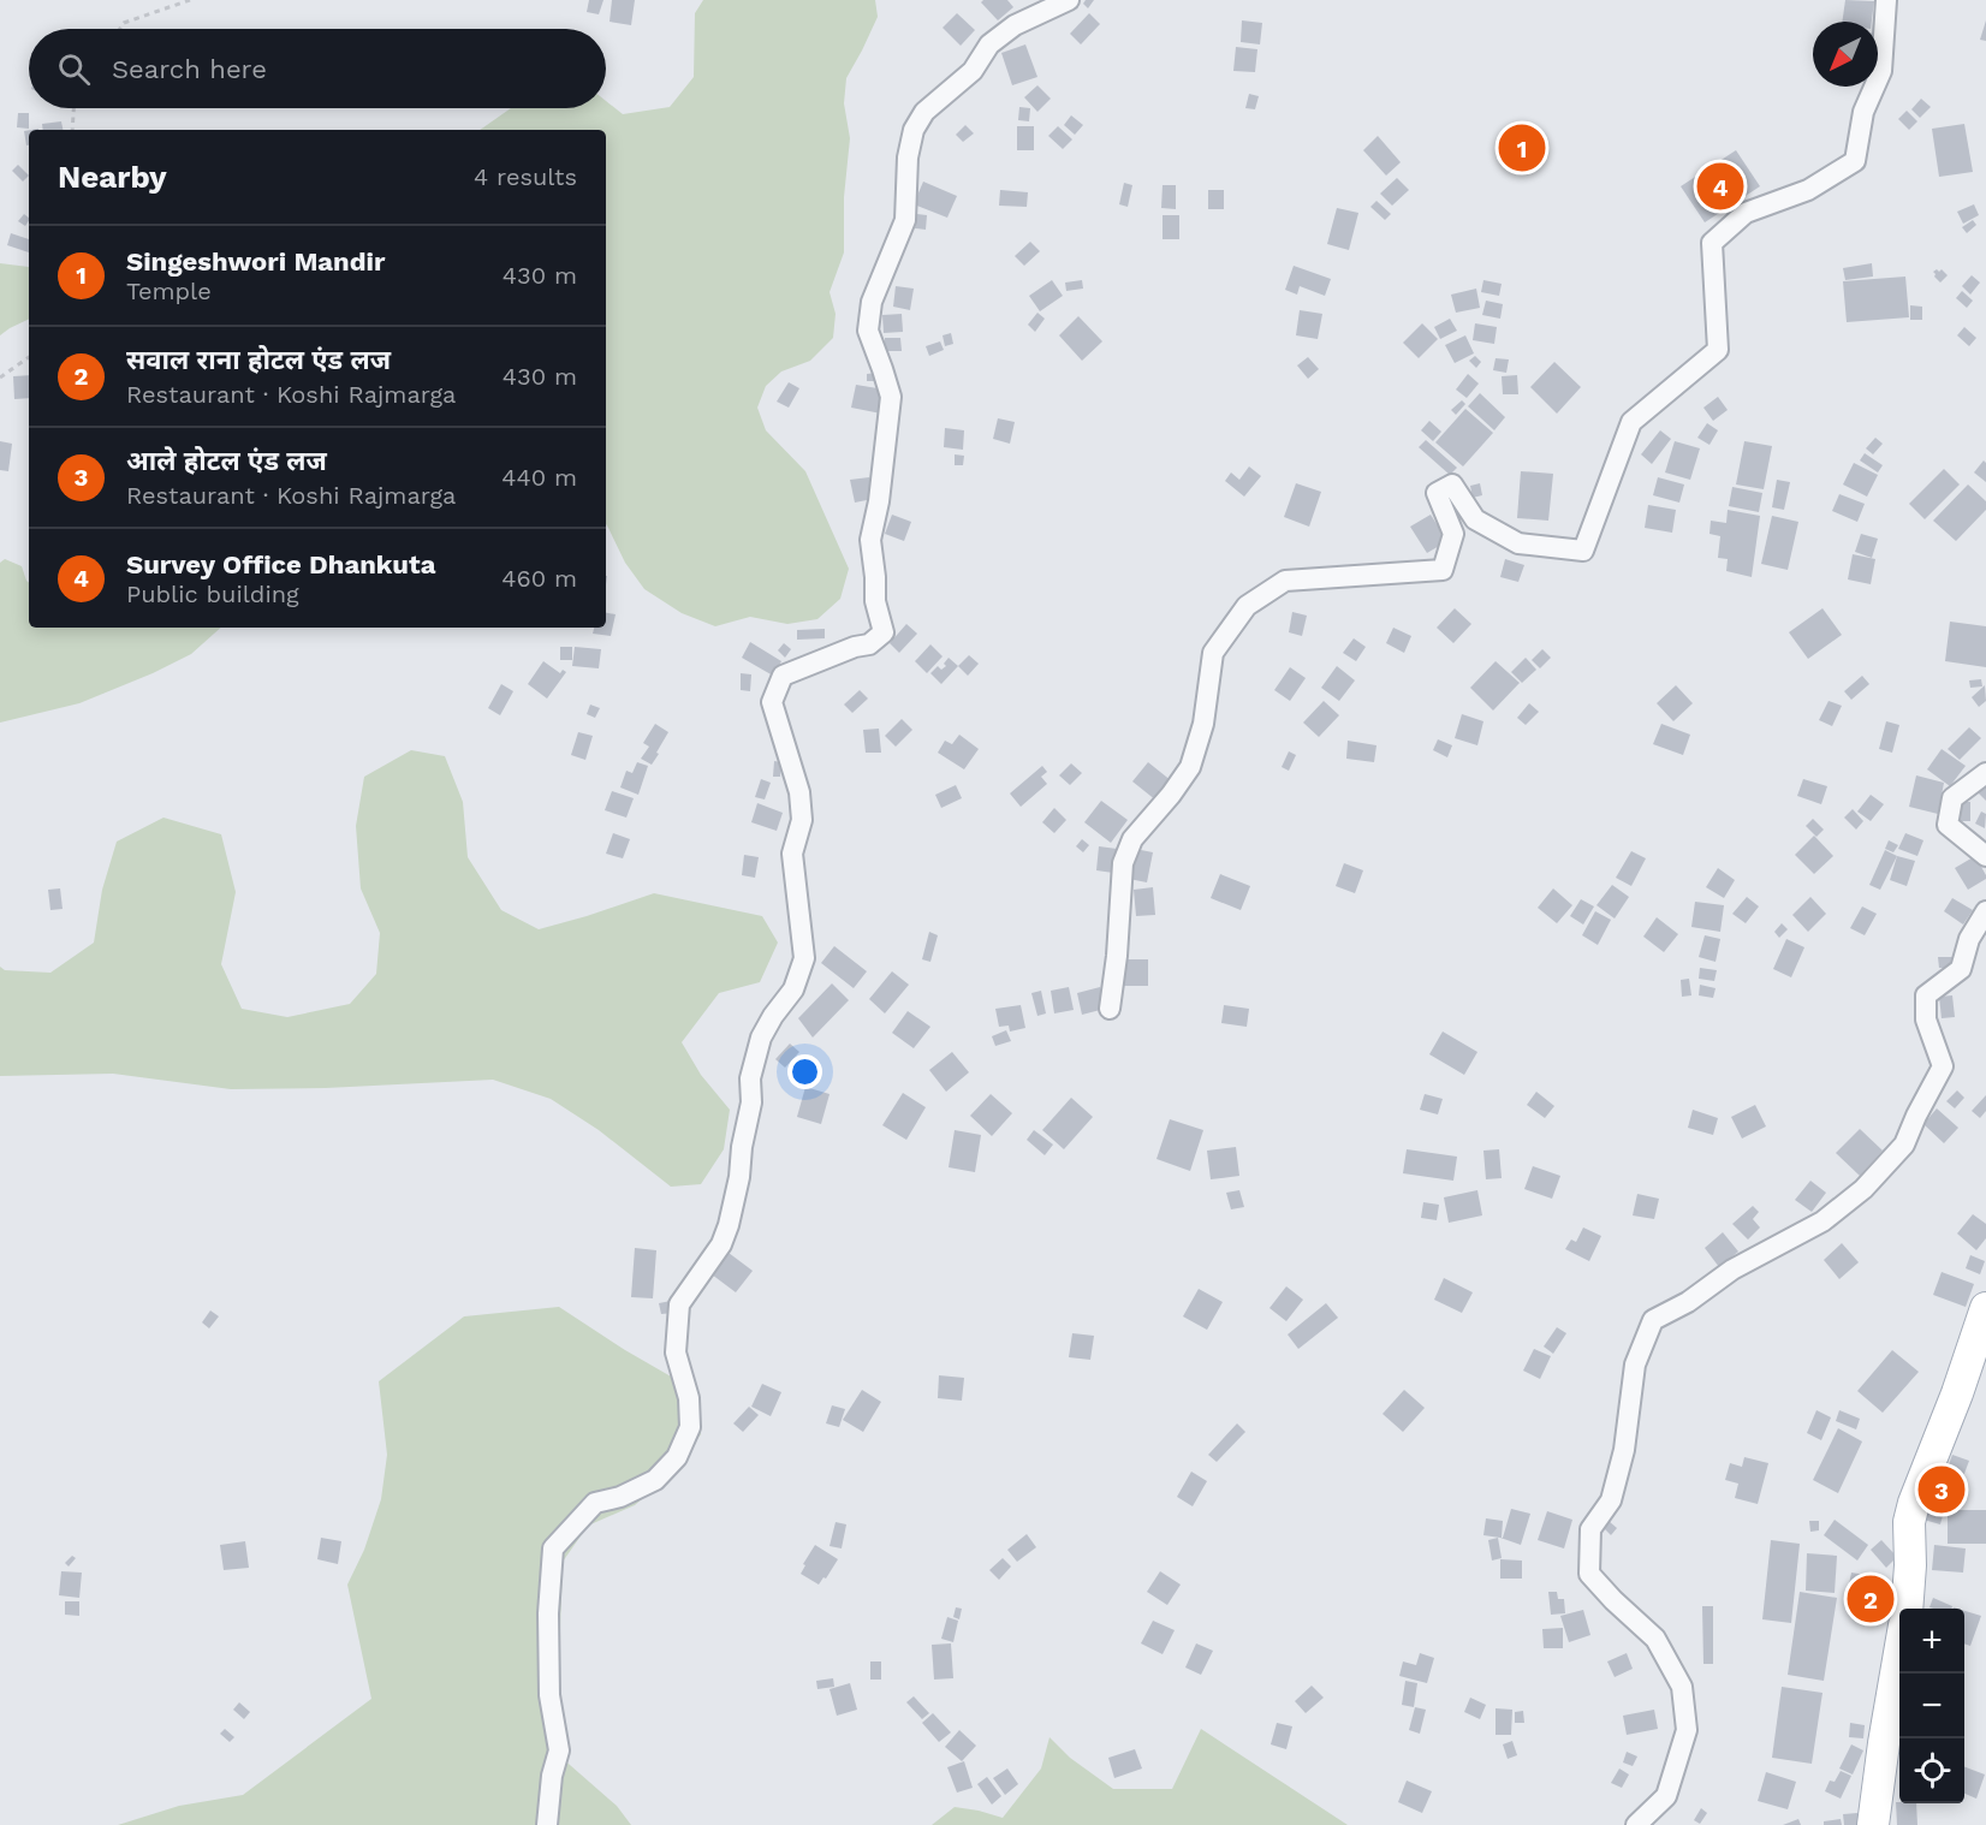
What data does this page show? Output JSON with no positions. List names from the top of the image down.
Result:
{
  "north": "bottom left",
  "page": {
    "search": "Search here",
    "pins": [
      "1",
      "4",
      "3",
      "2"
    ],
    "heading": ["Nearby", "4 results"],
    "list": [
      {
        "mark": "1",
        "name": "Singeshwori Mandir",
        "note": "Temple",
        "value": "430 m"
      },
      {
        "mark": "2",
        "name": "सवाल राना होटल एंड लज",
        "note": "Restaurant · Koshi Rajmarga",
        "value": "430 m"
      },
      {
        "mark": "3",
        "name": "आले होटल एंड लज",
        "note": "Restaurant · Koshi Rajmarga",
        "value": "440 m"
      },
      {
        "mark": "4",
        "name": "Survey Office Dhankuta",
        "note": "Public building",
        "value": "460 m"
      }
    ],
    "map_buttons": ["+", "−"]
  }
}
